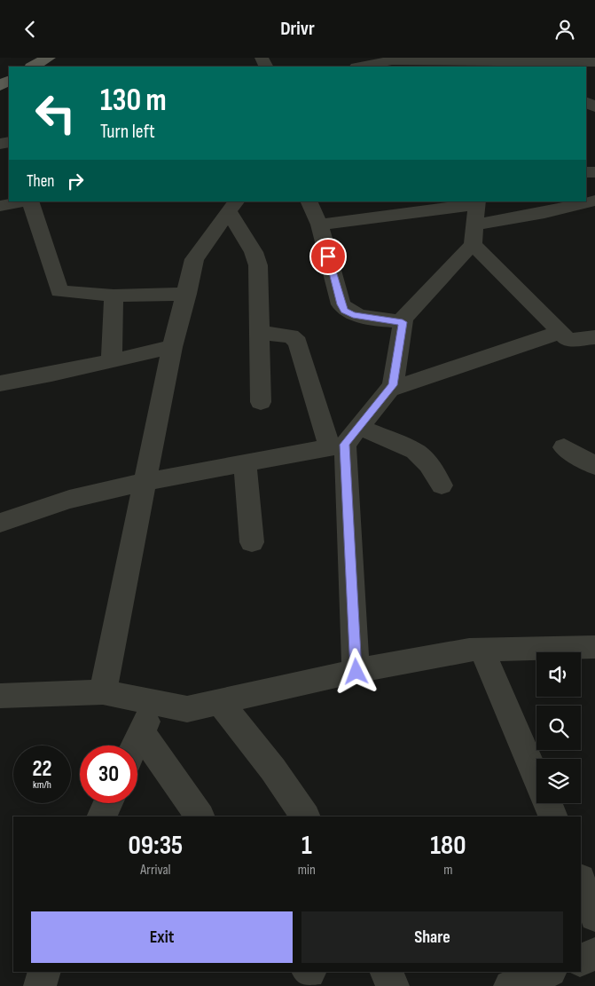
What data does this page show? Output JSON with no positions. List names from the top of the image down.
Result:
{
  "page": {
    "header": "Drivr",
    "turn": ["130 m", "Turn left"],
    "then": "Then",
    "speed": "22 km/h",
    "limit": "30",
    "eta": [
      "09:35",
      "Arrival",
      "1",
      "min",
      "180",
      "m"
    ],
    "buttons": ["Exit", "Share"]
  }
}
